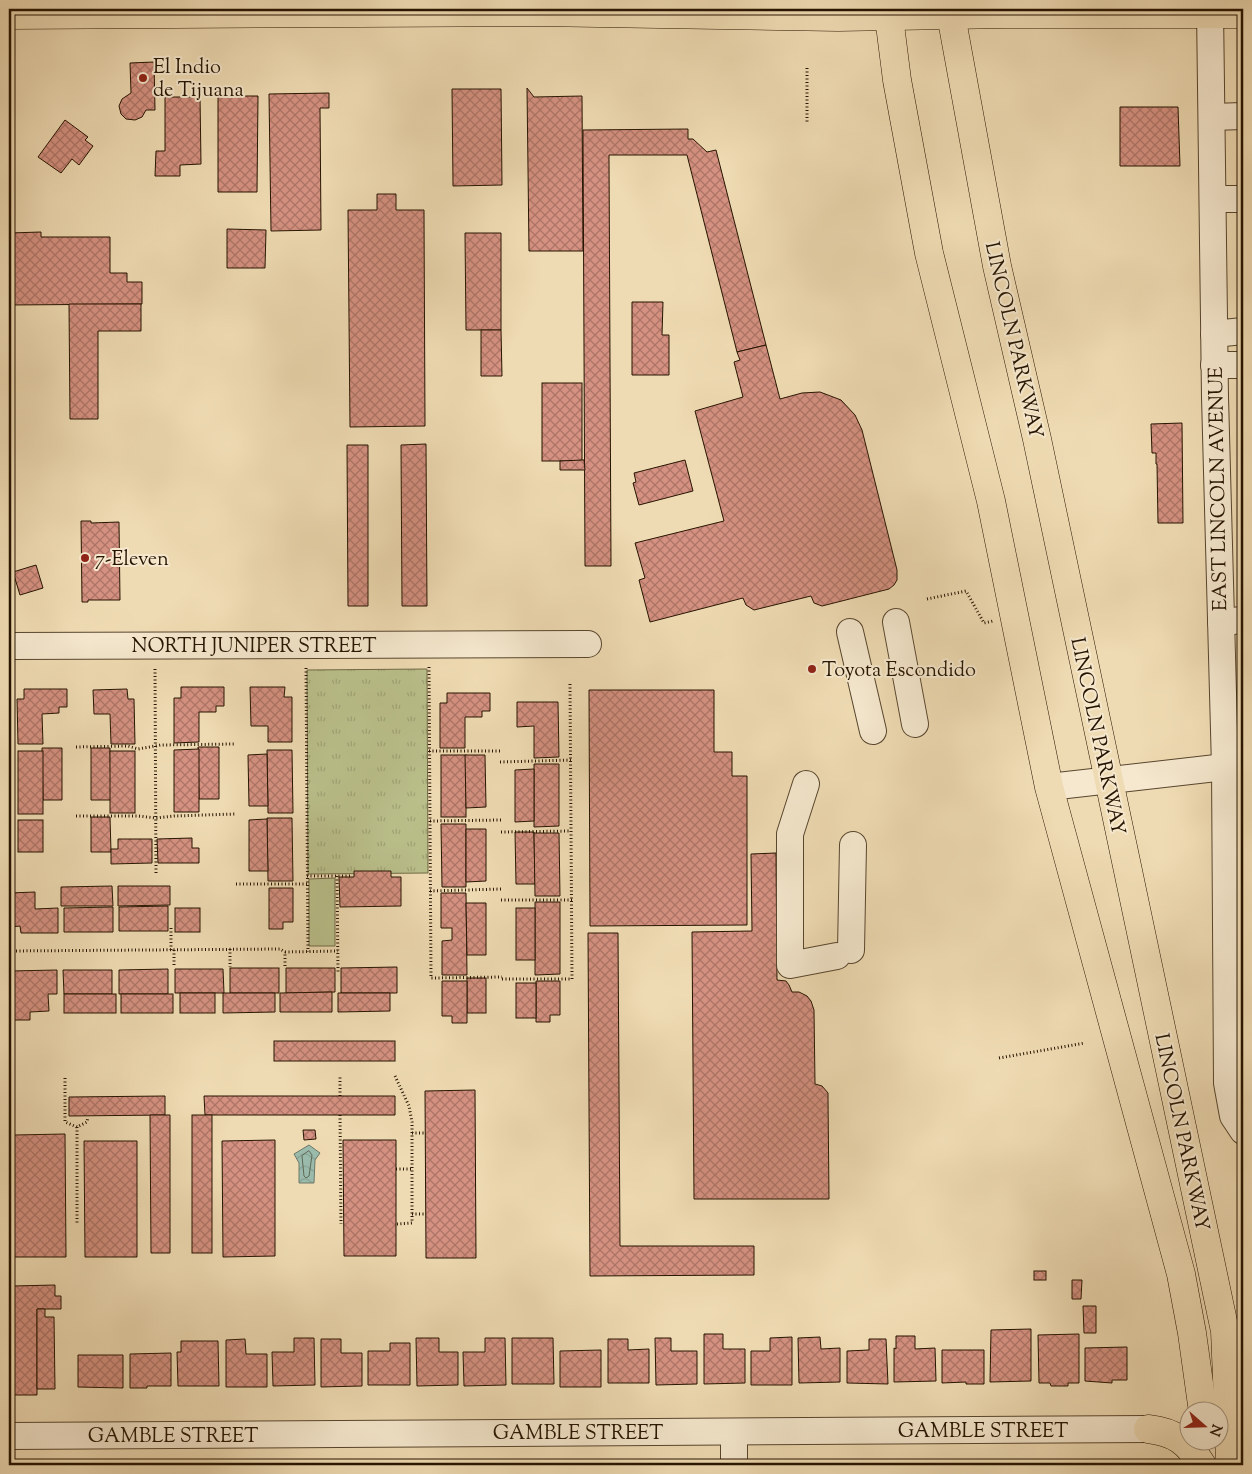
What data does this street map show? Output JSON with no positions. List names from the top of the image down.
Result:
{
  "streets": {
    "main road": ["LINCOLN PARKWAY"],
    "street": ["EAST LINCOLN AVENUE", "NORTH JUNIPER STREET", "GAMBLE STREET"]
  },
  "places": ["El Indio de Tijuana", "7-Eleven", "Toyota Escondido"],
  "north": "right"
}
